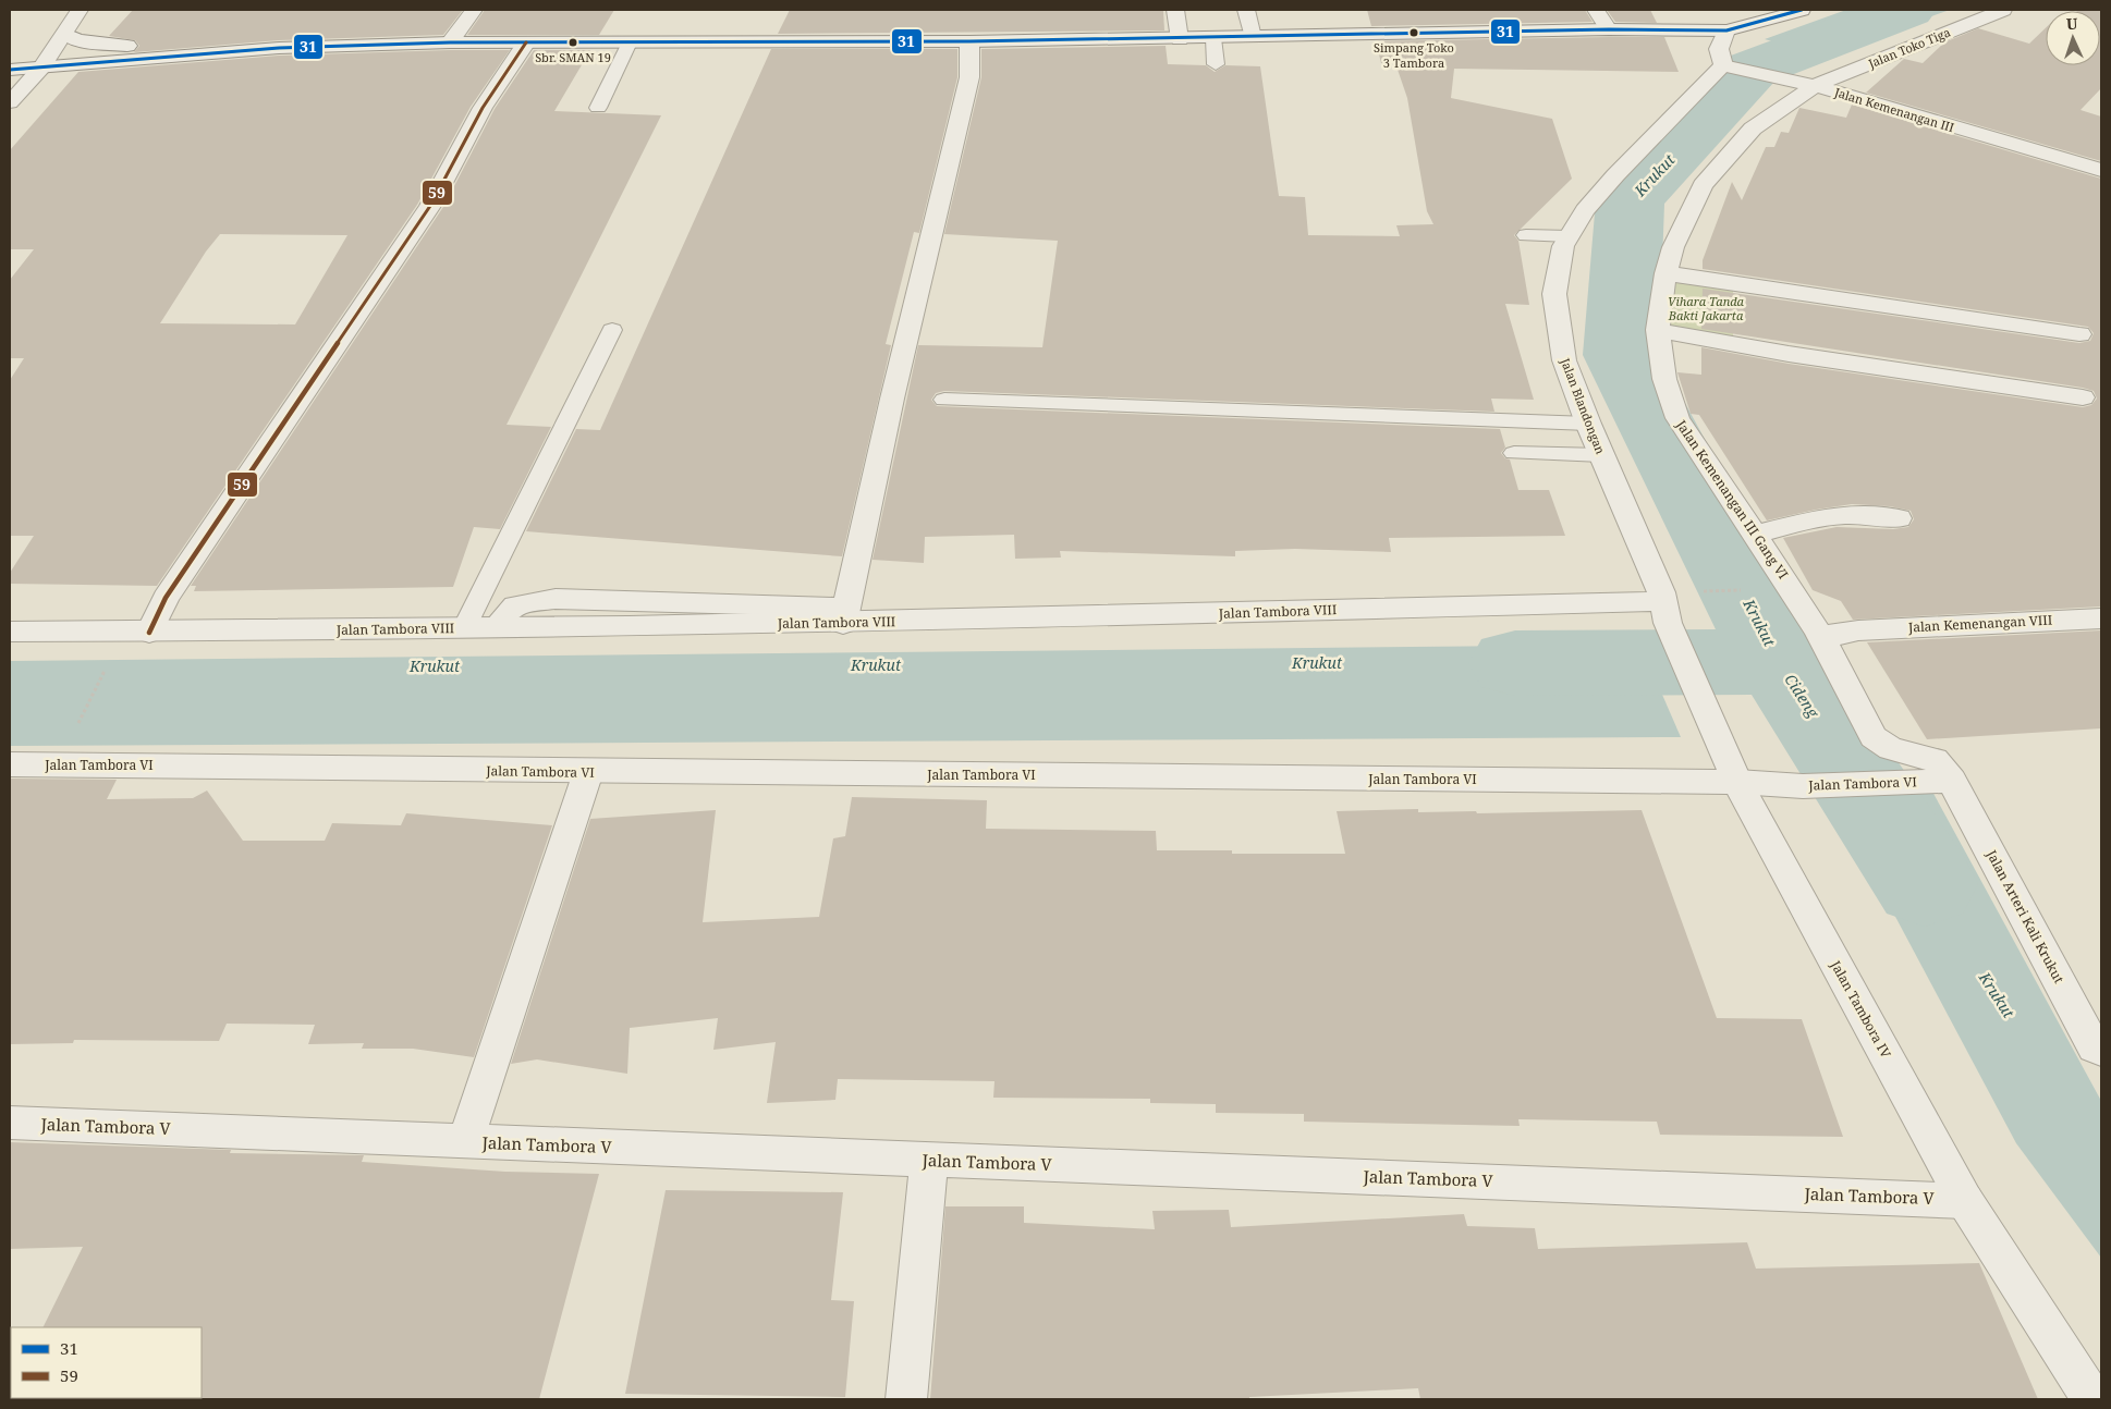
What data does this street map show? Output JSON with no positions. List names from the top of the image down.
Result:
{
  "streets": {
    "street": [
      "Jalan Toko Tiga",
      "Jalan Kemenangan III",
      "Jalan Blandongan",
      "Jalan Kemenangan III Gang VI",
      "Jalan Tambora VIII",
      "Jalan Kemenangan VIII",
      "Jalan Tambora VI",
      "Jalan Arteri Kali Krukut",
      "Jalan Tambora IV",
      "Jalan Tambora V"
    ]
  },
  "crossings": [
    ["Jalan Toko Tiga", "Jalan Kemenangan III"],
    ["Jalan Toko Tiga", "Jalan Kemenangan III Gang VI"],
    ["Jalan Kemenangan III", "Jalan Blandongan"],
    ["Jalan Kemenangan III", "Jalan Kemenangan III Gang VI"],
    ["Jalan Blandongan", "Jalan Tambora VIII"],
    ["Jalan Blandongan", "Jalan Tambora IV"],
    ["Jalan Kemenangan III Gang VI", "Jalan Kemenangan VIII"],
    ["Jalan Kemenangan III Gang VI", "Jalan Tambora VI"],
    ["Jalan Kemenangan III Gang VI", "Jalan Arteri Kali Krukut"],
    ["Jalan Tambora VIII", "Jalan Tambora IV"],
    ["Jalan Tambora VI", "Jalan Arteri Kali Krukut"],
    ["Jalan Tambora VI", "Jalan Tambora IV"],
    ["Jalan Tambora IV", "Jalan Tambora V"]
  ],
  "water": ["Krukut", "Cideng"],
  "parks": ["Vihara Tanda Bakti Jakarta"],
  "places": ["Simpang Toko 3 Tambora", "Sbr. SMAN 19"],
  "lines": ["transit line 31", "transit line 59"],
  "legend": ["31", "59"],
  "north": "top"
}
